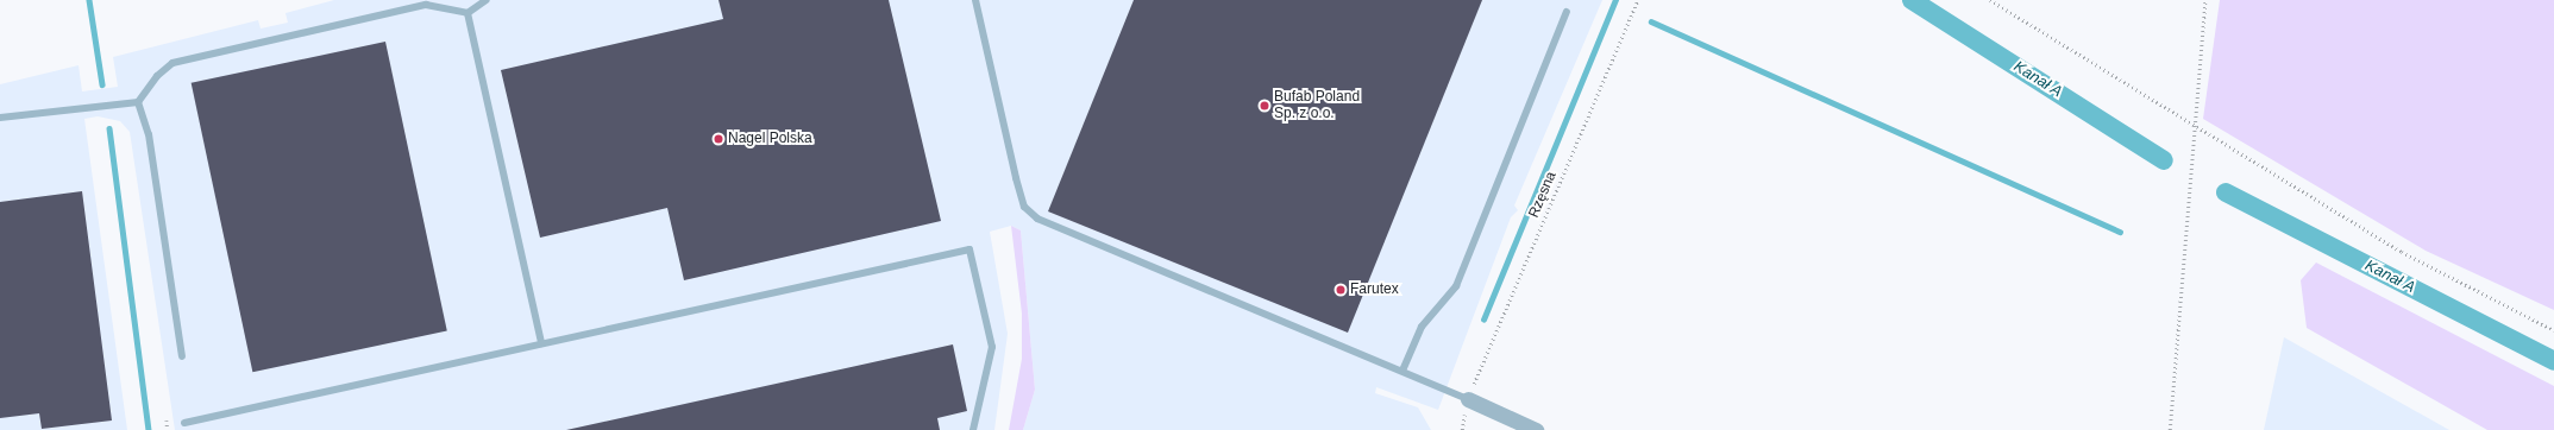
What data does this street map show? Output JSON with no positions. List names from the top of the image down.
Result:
{
  "streets": {
    "path": ["Rzęsna"]
  },
  "water": ["Kanał A"],
  "places": ["Bufab Poland Sp. z o.o.", "Nagel Polska", "Farutex"]
}
